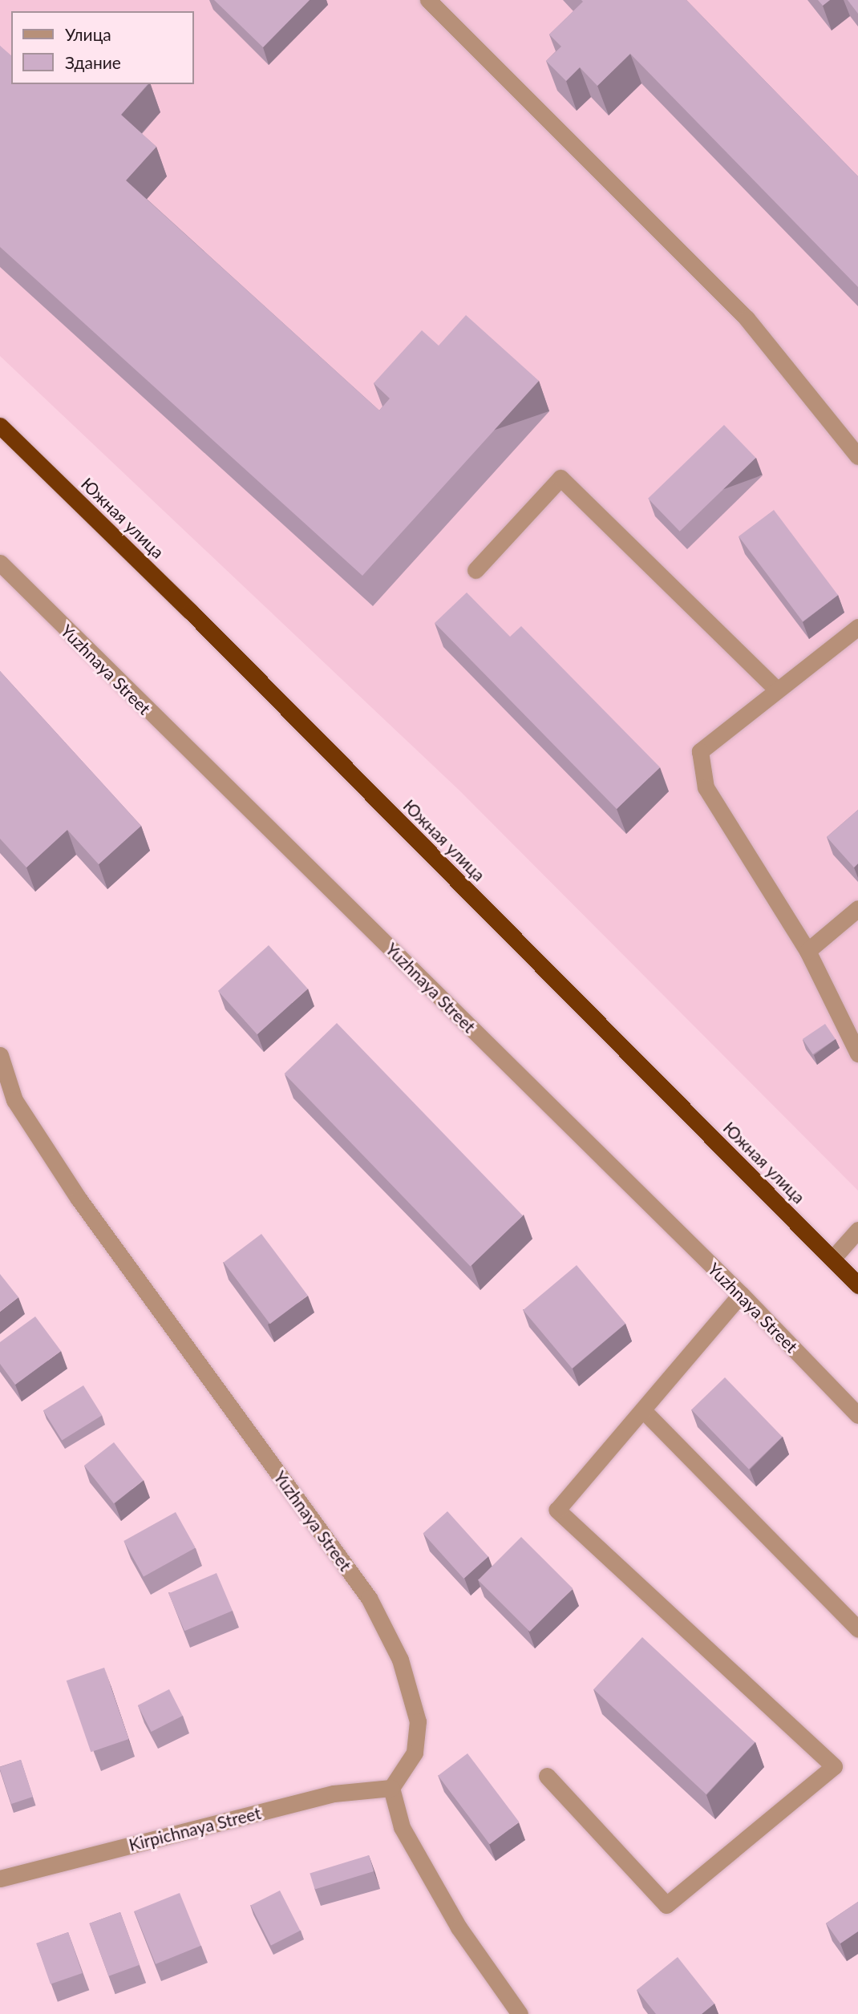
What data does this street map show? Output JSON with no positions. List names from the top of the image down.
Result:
{
  "streets": {
    "highway": ["Южная улица"],
    "street": ["Yuzhnaya Street", "Kirpichnaya Street"]
  },
  "crossings": [
    ["Yuzhnaya Street", "Kirpichnaya Street"]
  ],
  "legend": ["Улица", "Здание"]
}
